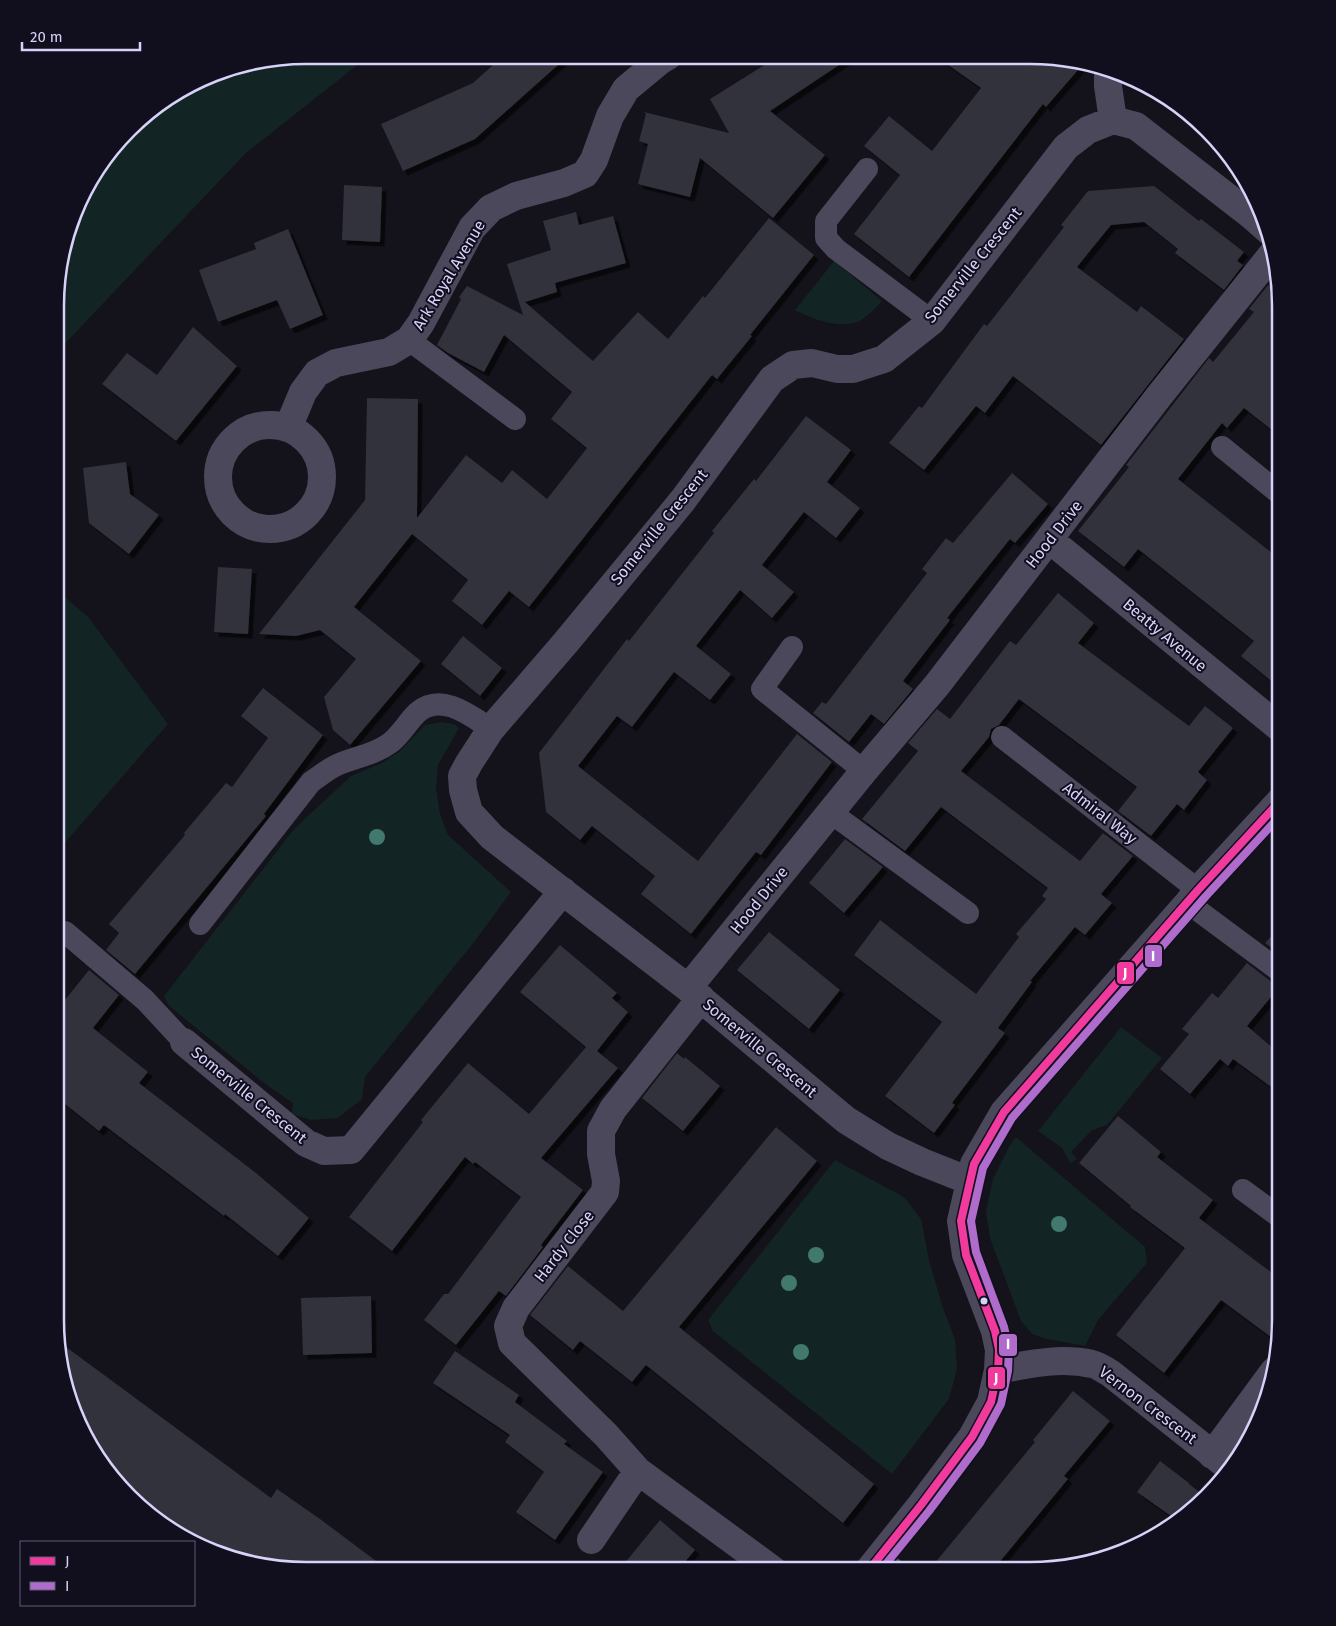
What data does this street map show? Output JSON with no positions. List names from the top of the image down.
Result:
{
  "streets": {
    "street": [
      "Somerville Crescent",
      "Ark Royal Avenue",
      "Hood Drive",
      "Beatty Avenue",
      "Hardy Close",
      "Vernon Crescent"
    ],
    "lane": ["Admiral Way"]
  },
  "crossings": [
    ["Somerville Crescent", "Hood Drive"],
    ["Somerville Crescent", "Hardy Close"],
    ["Hood Drive", "Beatty Avenue"],
    ["Hood Drive", "Hardy Close"]
  ],
  "lines": ["transit line J", "transit line I"],
  "legend": ["J", "I"],
  "scale_bar": "20 m"
}
